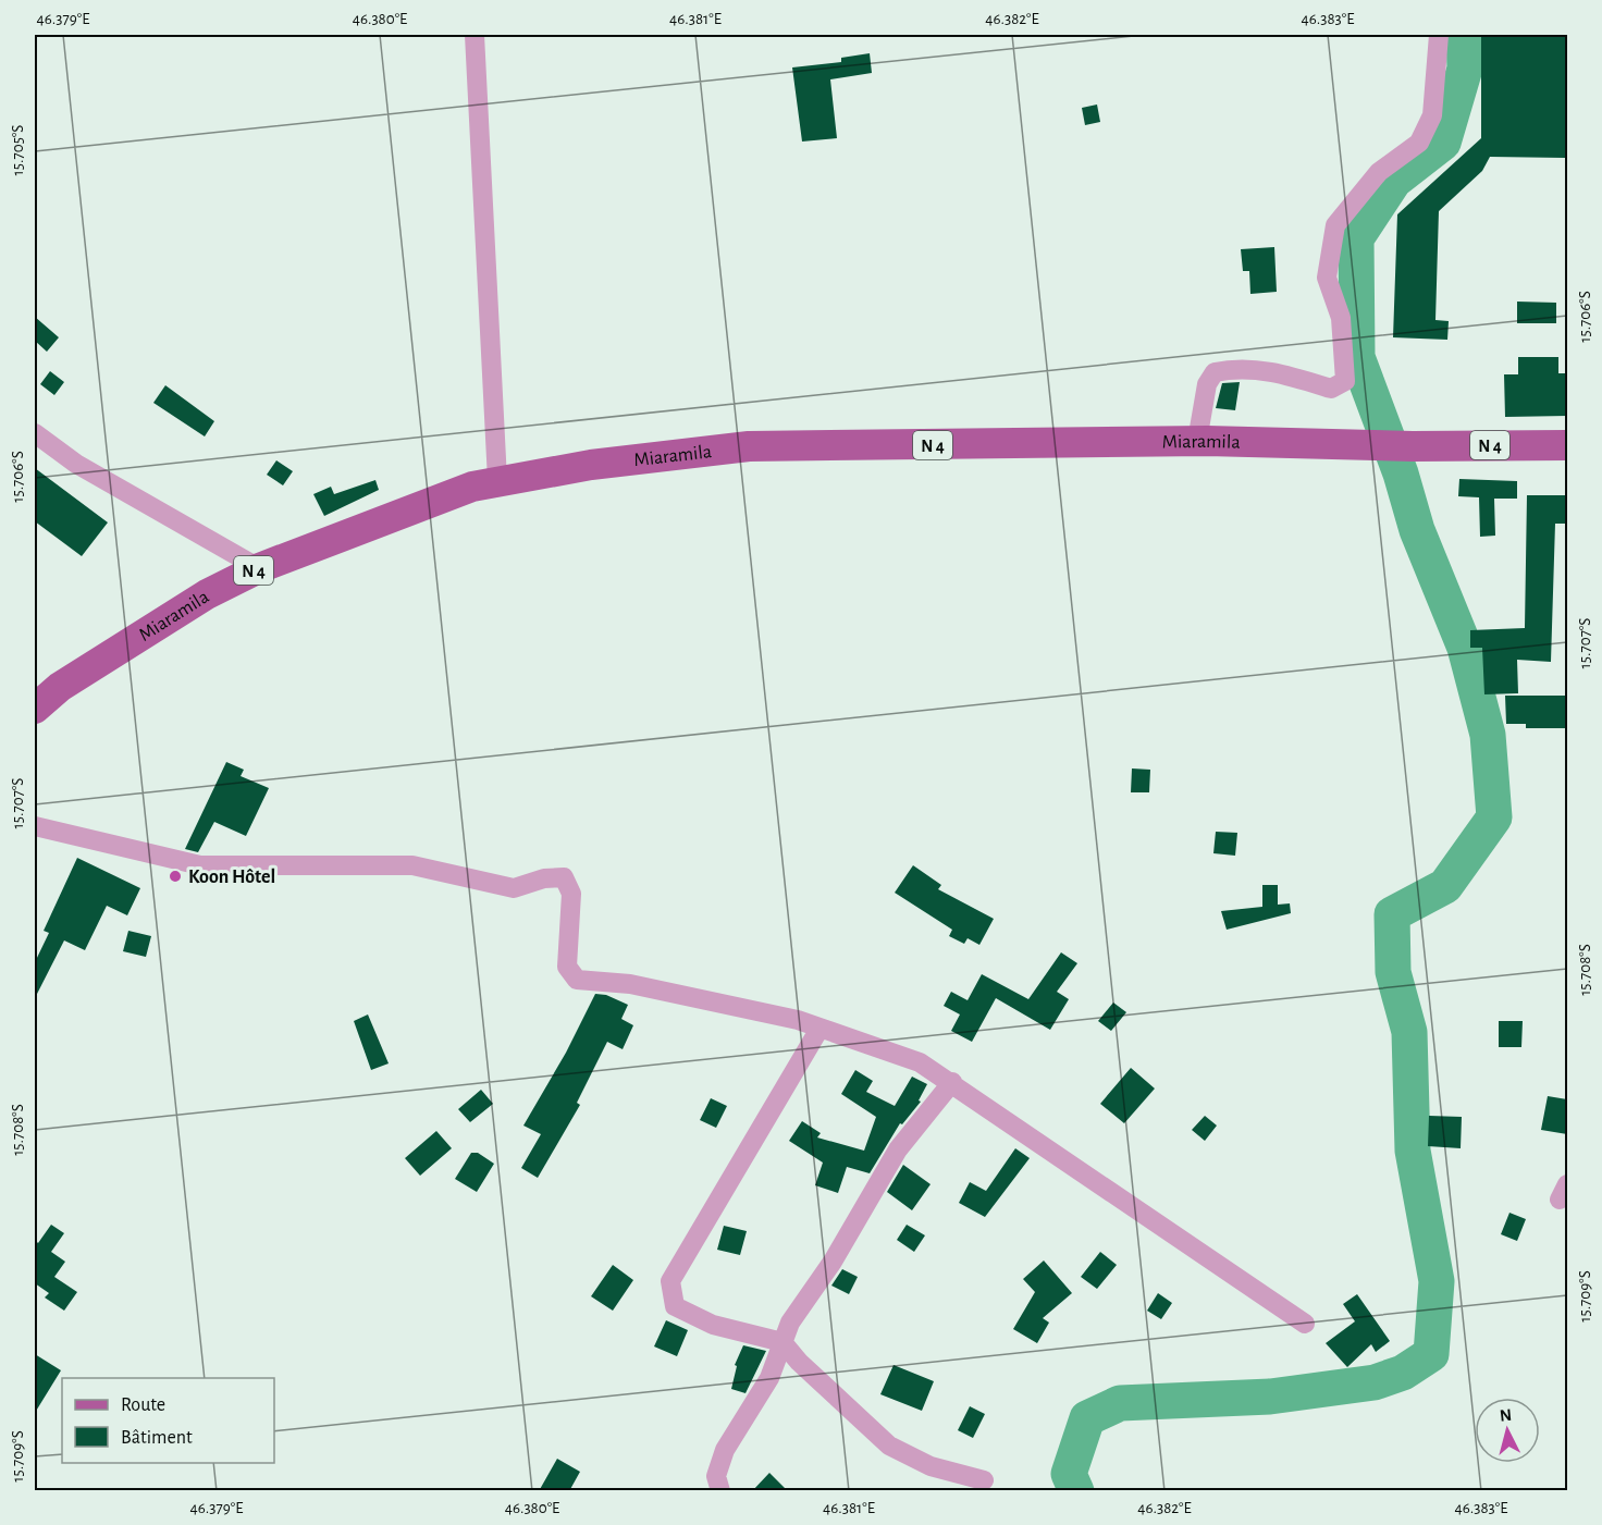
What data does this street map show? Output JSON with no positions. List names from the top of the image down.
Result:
{
  "streets": {
    "main road": ["Miaramila", "N 4"]
  },
  "places": ["Koon Hôtel"],
  "legend": ["Route", "Bâtiment"],
  "north": "top",
  "coordinates": [
    "46.379°E",
    "46.380°E",
    "46.381°E",
    "46.382°E",
    "46.383°E",
    "15.705°S",
    "15.706°S",
    "15.707°S",
    "15.708°S",
    "15.709°S"
  ]
}
